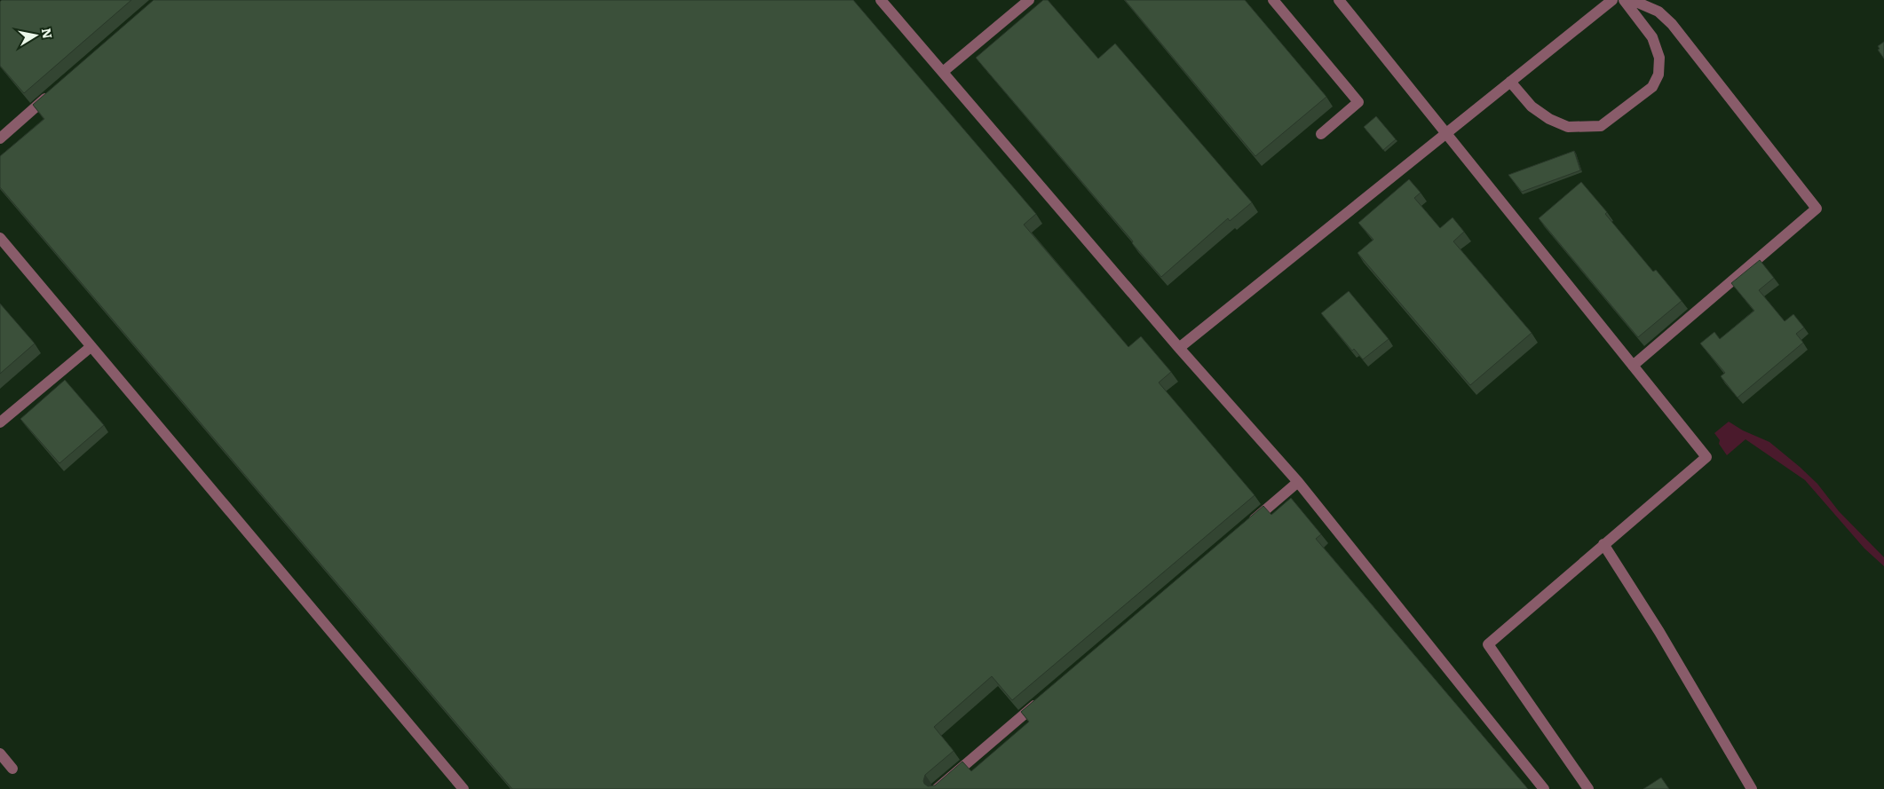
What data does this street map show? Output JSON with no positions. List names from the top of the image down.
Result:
{
  "north": "right"
}
